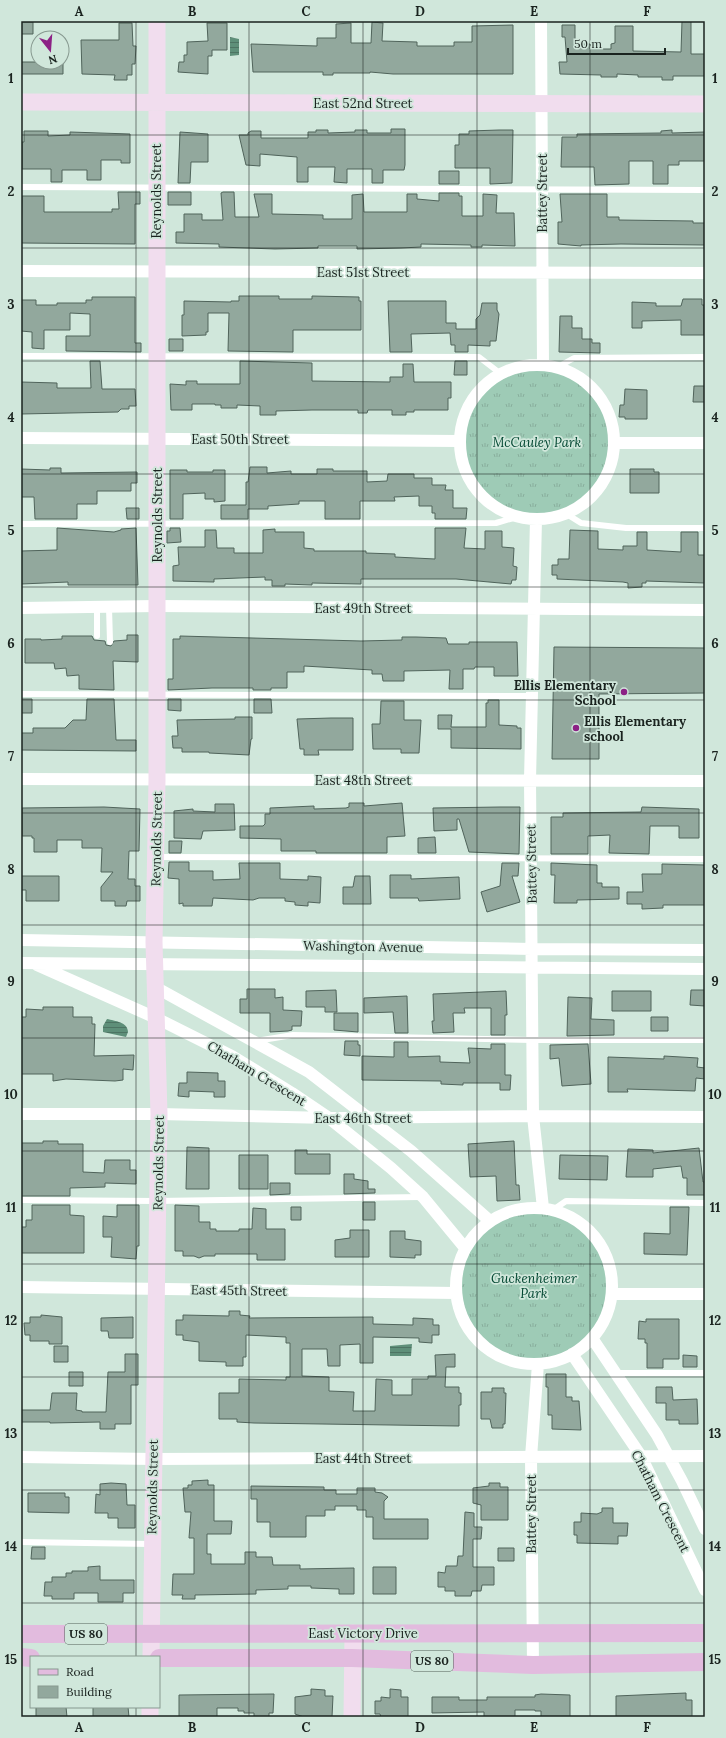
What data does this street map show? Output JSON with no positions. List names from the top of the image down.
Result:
{
  "streets": {
    "main road": ["East Victory Drive", "US 80"],
    "street": [
      "East 52nd Street",
      "Reynolds Street",
      "Battey Street",
      "East 51st Street",
      "East 50th Street",
      "East 49th Street",
      "East 48th Street",
      "Washington Avenue",
      "Chatham Crescent",
      "East 46th Street",
      "East 45th Street",
      "East 44th Street"
    ]
  },
  "crossings": [
    ["East 52nd Street", "Reynolds Street"],
    ["East 52nd Street", "Battey Street"],
    ["Reynolds Street", "East 51st Street"],
    ["Reynolds Street", "East 50th Street"],
    ["Reynolds Street", "East 49th Street"],
    ["Reynolds Street", "East 48th Street"],
    ["Reynolds Street", "Washington Avenue"],
    ["Reynolds Street", "Chatham Crescent"],
    ["Reynolds Street", "East 46th Street"],
    ["Reynolds Street", "East 45th Street"],
    ["Reynolds Street", "East 44th Street"],
    ["Reynolds Street", "East Victory Drive"],
    ["Battey Street", "East 51st Street"],
    ["Battey Street", "East 49th Street"],
    ["Battey Street", "East 48th Street"],
    ["Battey Street", "Washington Avenue"],
    ["Battey Street", "East 46th Street"],
    ["Battey Street", "East 44th Street"],
    ["Battey Street", "East Victory Drive"],
    ["Washington Avenue", "Chatham Crescent"],
    ["Chatham Crescent", "East 46th Street"],
    ["Chatham Crescent", "East 44th Street"]
  ],
  "parks": ["McCauley Park", "Guckenheimer Park"],
  "places": ["Ellis Elementary School", "Ellis Elementary school"],
  "legend": ["Road", "Building"],
  "scale_bar": "50 m",
  "north": "bottom",
  "grid": {
    "columns": [
      "A",
      "B",
      "C",
      "D",
      "E",
      "F"
    ],
    "rows": [
      "1",
      "2",
      "3",
      "4",
      "5",
      "6",
      "7",
      "8",
      "9",
      "10",
      "11",
      "12",
      "13",
      "14",
      "15"
    ]
  }
}
